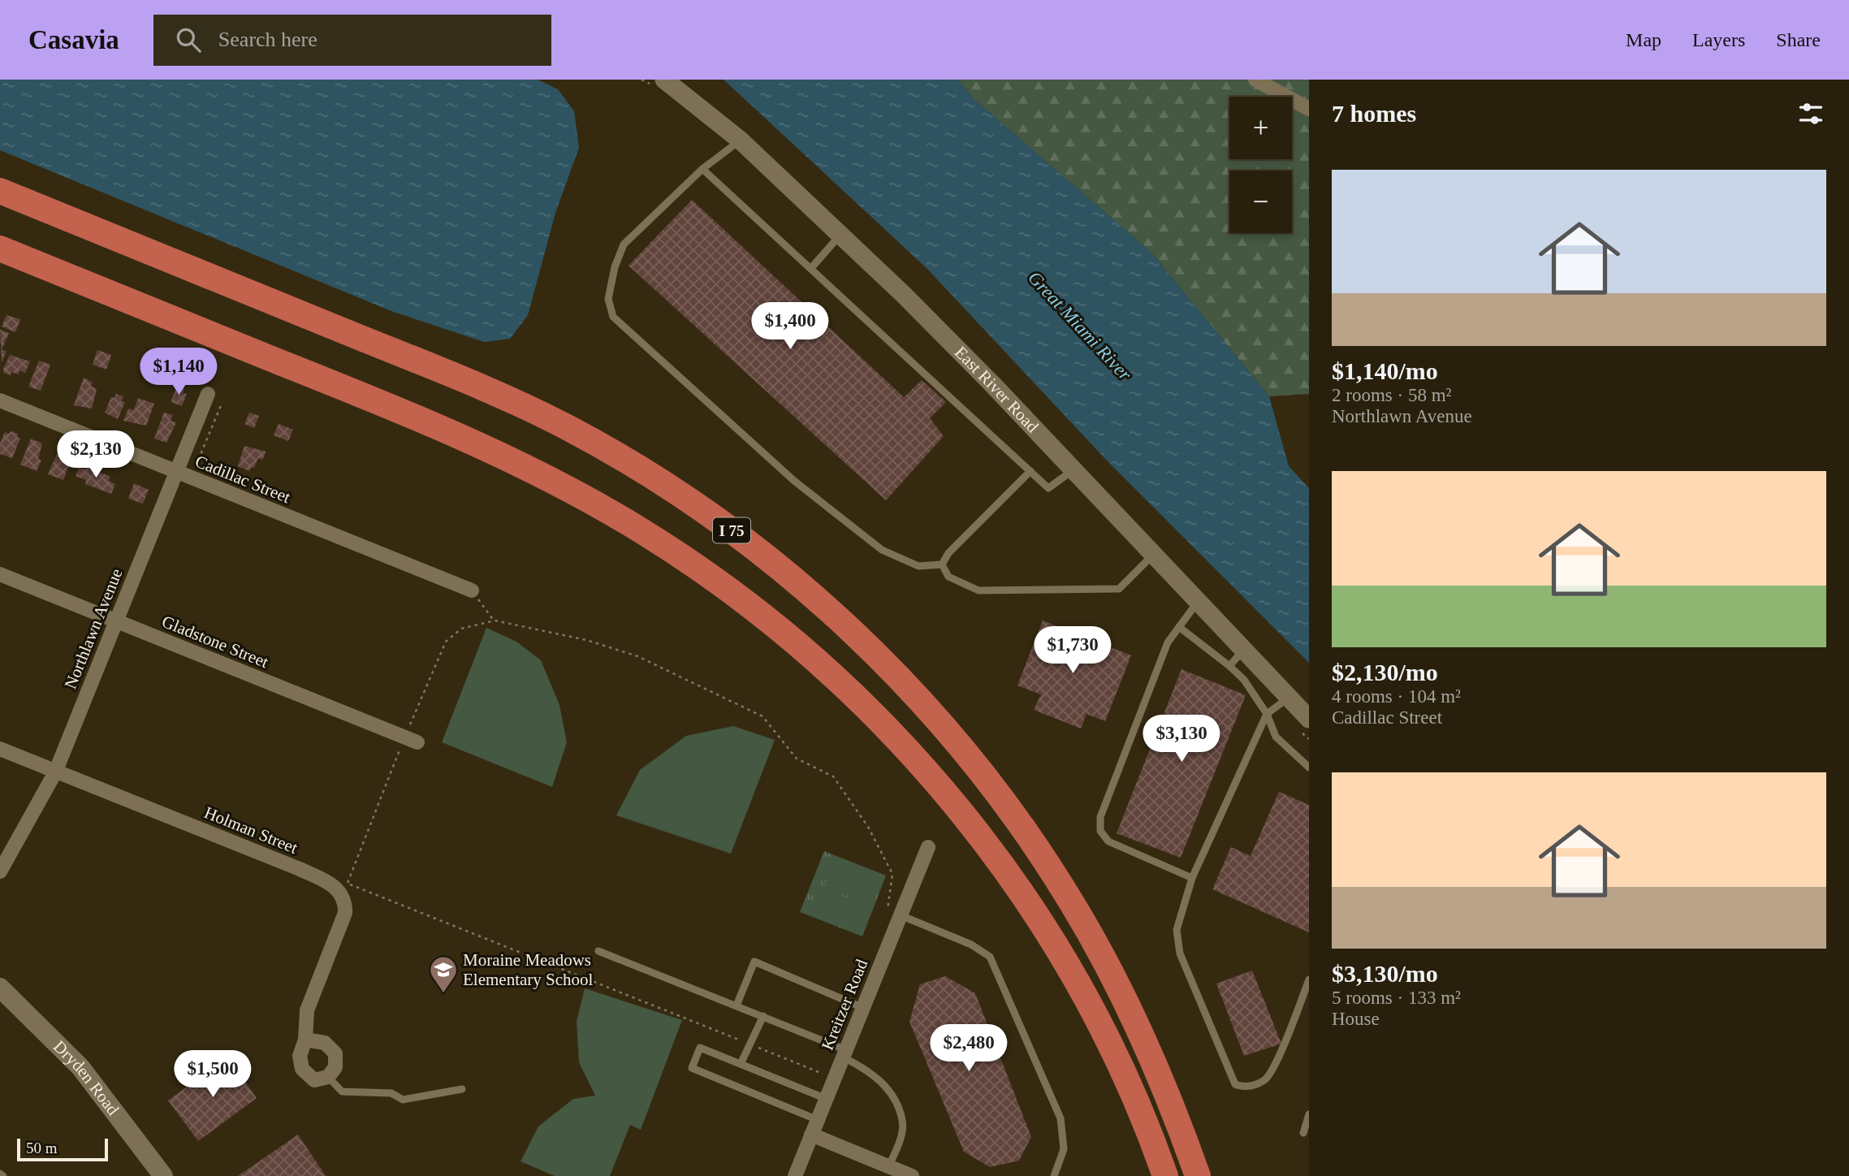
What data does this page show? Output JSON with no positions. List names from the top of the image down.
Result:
{
  "streets": {
    "highway": ["I 75"],
    "main road": ["Dryden Road"],
    "street": [
      "East River Road",
      "Cadillac Street",
      "Northlawn Avenue",
      "Gladstone Street",
      "Holman Street",
      "Kreitzer Road"
    ]
  },
  "crossings": [
    ["Cadillac Street", "Northlawn Avenue"],
    ["Northlawn Avenue", "Gladstone Street"],
    ["Northlawn Avenue", "Holman Street"]
  ],
  "water": ["Great Miami River"],
  "places": {
    "school or university": ["Moraine Meadows Elementary School"]
  },
  "scale_bar": "50 m",
  "page": {
    "header": "Casavia",
    "search": "Search here",
    "nav": ["Map", "Layers", "Share"],
    "heading": "7 homes",
    "map_buttons": ["+", "−"],
    "list": [
      {
        "name": "$1,140/mo",
        "note": "2 rooms · 58 m² · Northlawn Avenue"
      },
      {
        "name": "$2,130/mo",
        "note": "4 rooms · 104 m² · Cadillac Street"
      },
      {
        "name": "$3,130/mo",
        "note": "5 rooms · 133 m² · House"
      }
    ],
    "price": [
      "$1,400",
      "$1,140",
      "$2,130",
      "$1,730",
      "$3,130",
      "$2,480",
      "$1,500"
    ],
    "scale": "50 m"
  }
}
